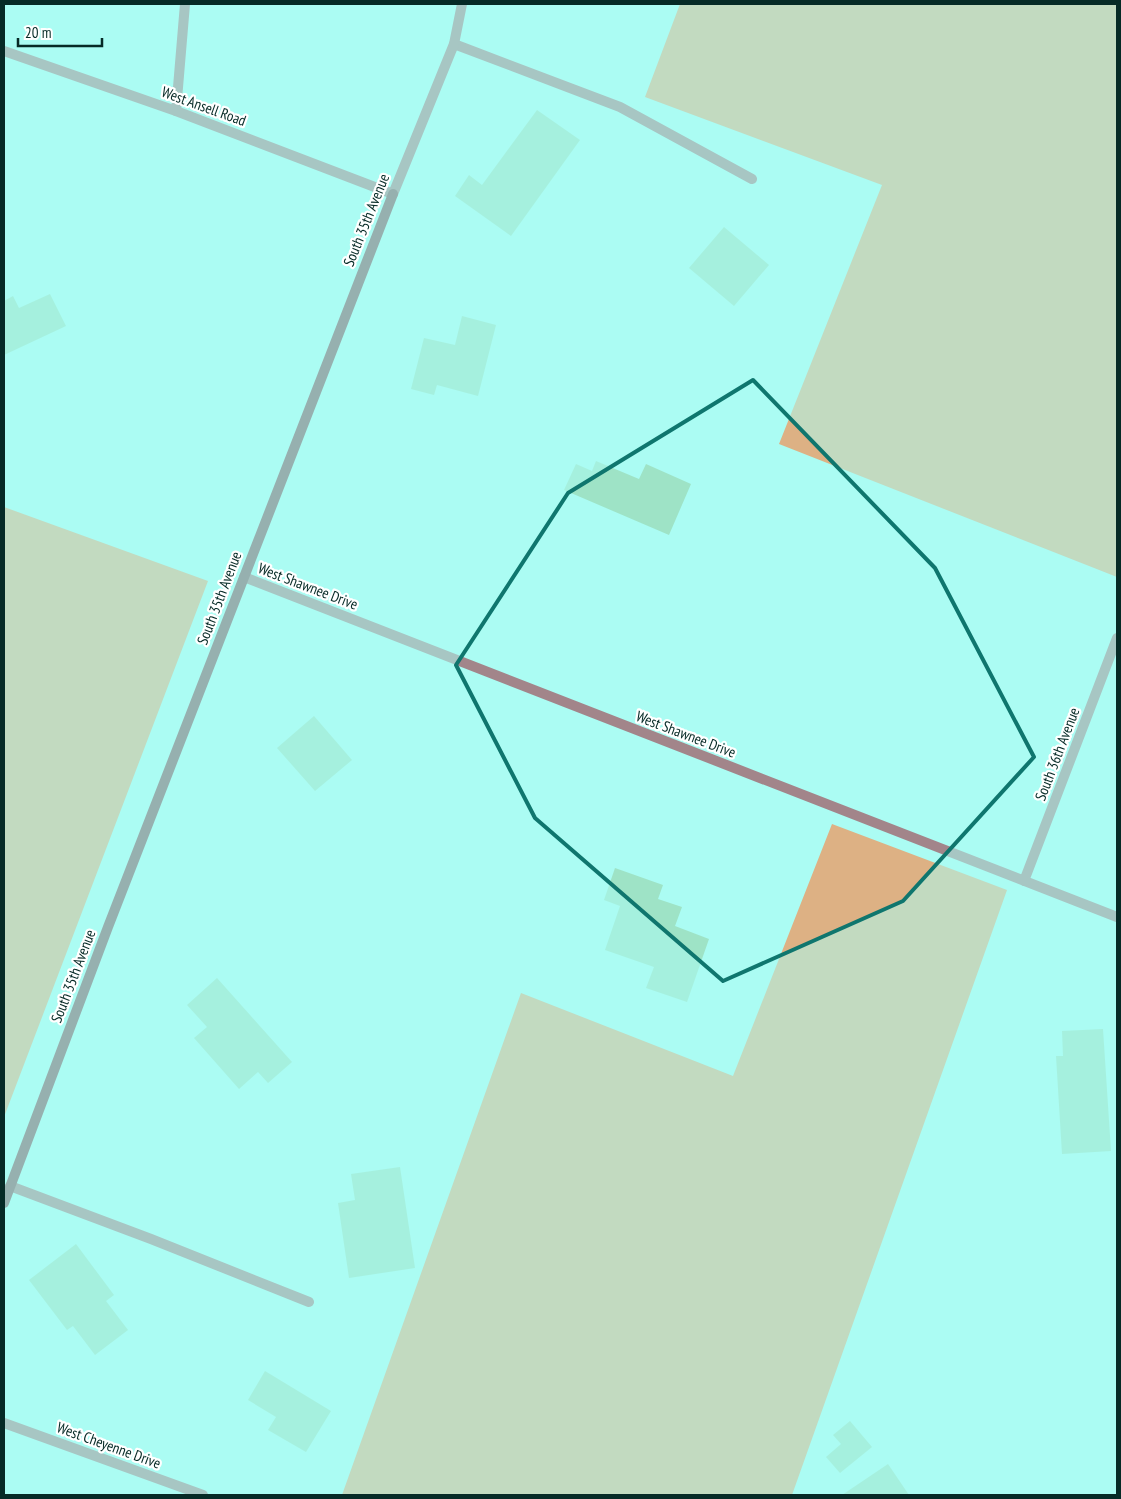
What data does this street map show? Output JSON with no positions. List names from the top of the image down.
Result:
{
  "streets": {
    "street": [
      "West Ansell Road",
      "South 35th Avenue",
      "West Shawnee Drive",
      "South 36th Avenue",
      "West Cheyenne Drive"
    ]
  },
  "crossings": [
    ["West Ansell Road", "South 35th Avenue"],
    ["South 35th Avenue", "West Shawnee Drive"],
    ["West Shawnee Drive", "South 36th Avenue"]
  ],
  "scale_bar": "20 m"
}
